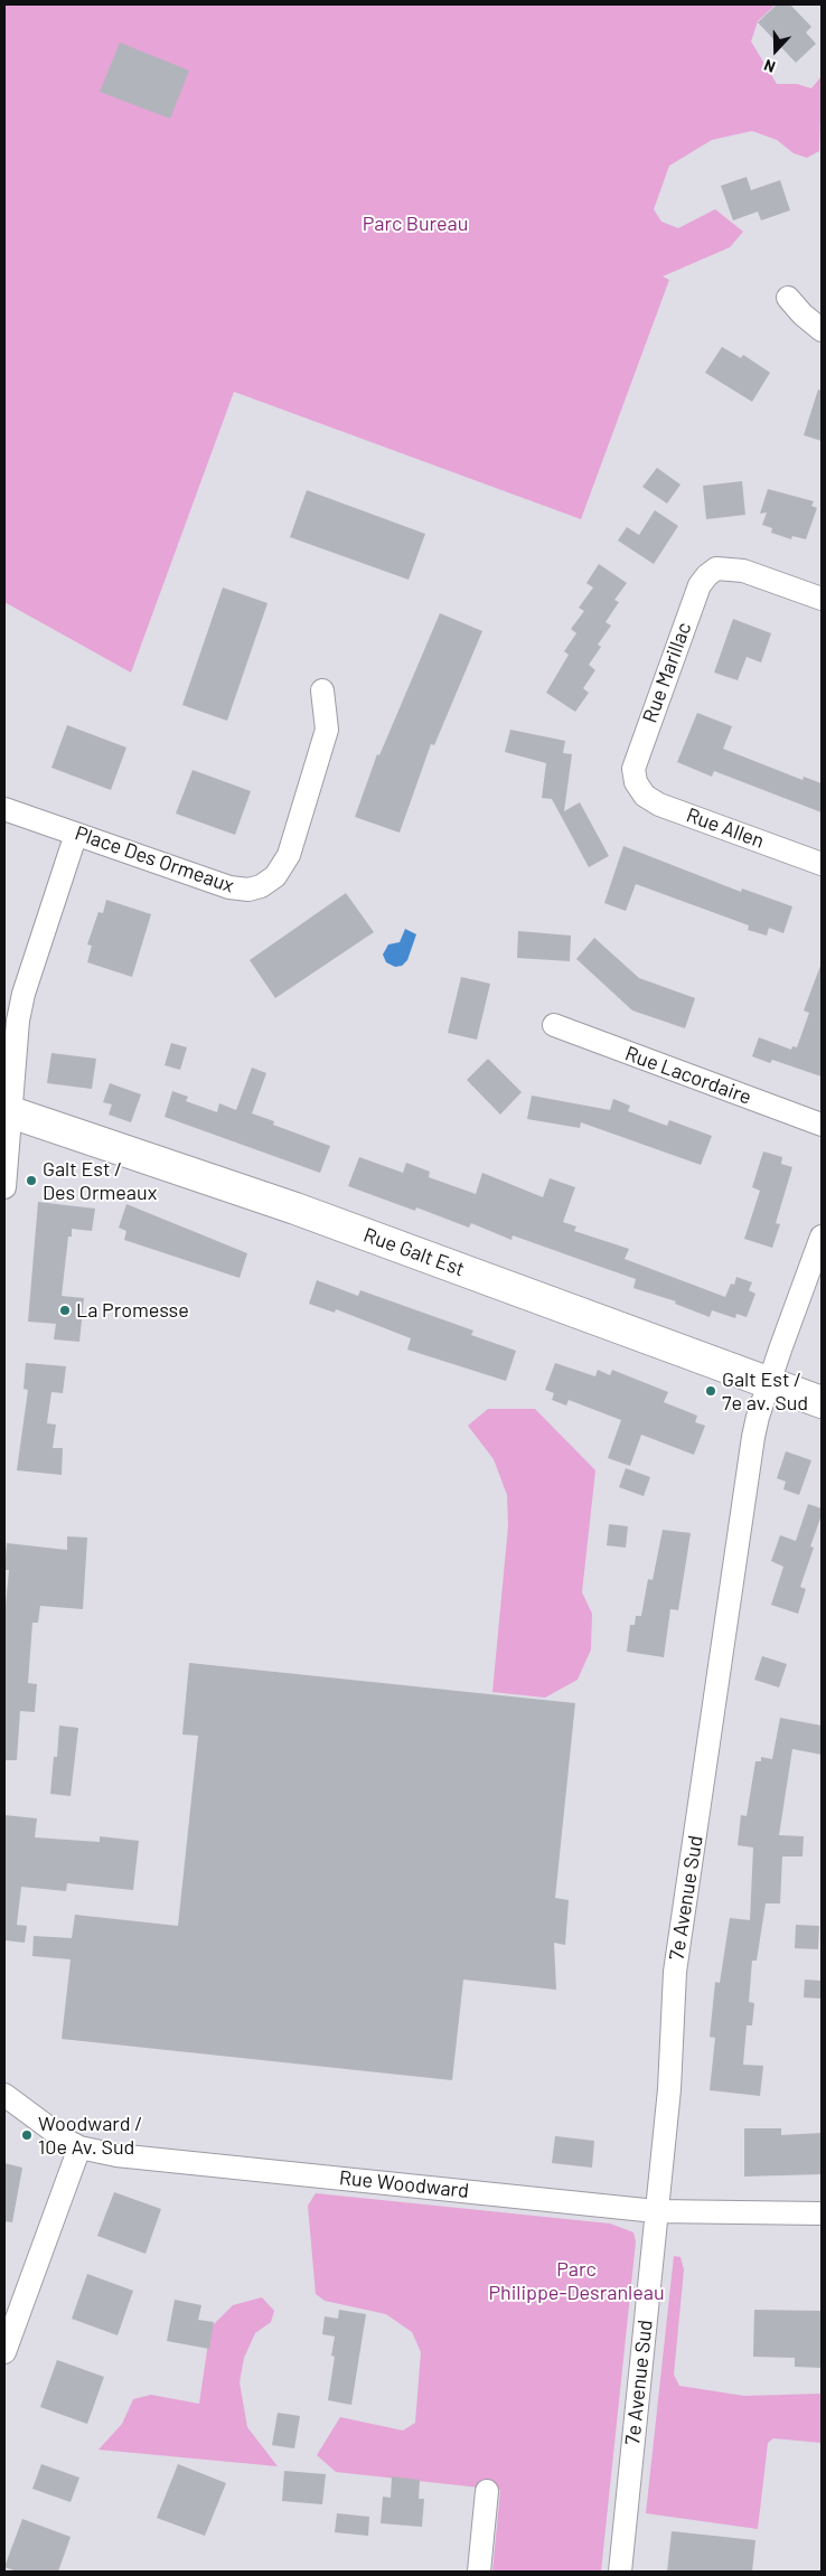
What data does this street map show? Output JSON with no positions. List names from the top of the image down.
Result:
{
  "streets": {
    "main road": ["Rue Galt Est"],
    "street": [
      "Rue Marillac",
      "Rue Allen",
      "Place Des Ormeaux",
      "Rue Lacordaire",
      "7e Avenue Sud",
      "Rue Woodward"
    ]
  },
  "crossings": [
    ["Rue Marillac", "Rue Allen"],
    ["Rue Galt Est", "7e Avenue Sud"],
    ["7e Avenue Sud", "Rue Woodward"]
  ],
  "parks": ["Parc Bureau", "Parc Philippe-Desranleau"],
  "places": [
    "Galt Est / Des Ormeaux",
    "La Promesse",
    "Galt Est / 7e av. Sud",
    "Woodward / 10e Av. Sud"
  ],
  "north": "bottom"
}
